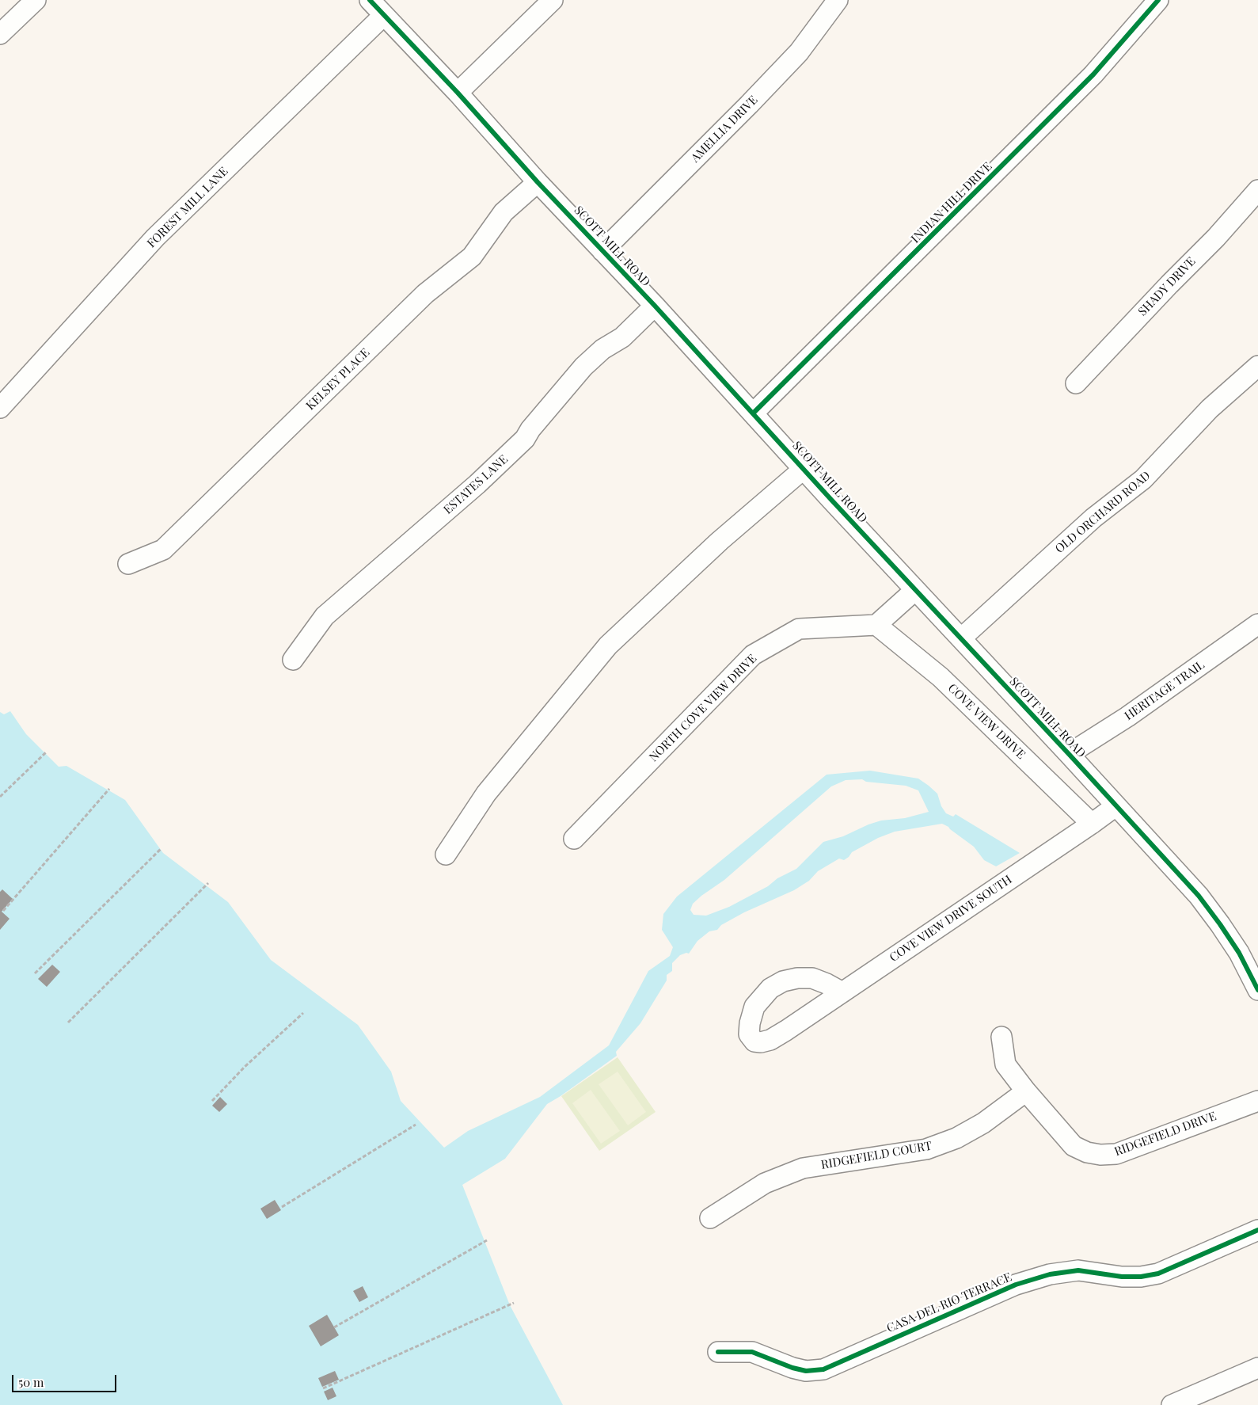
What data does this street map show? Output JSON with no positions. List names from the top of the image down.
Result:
{
  "streets": {
    "street": [
      "AMELLIA DRIVE",
      "INDIAN HILL DRIVE",
      "FOREST MILL LANE",
      "SCOTT MILL ROAD",
      "SHADY DRIVE",
      "KELSEY PLACE",
      "ESTATES LANE",
      "OLD ORCHARD ROAD",
      "HERITAGE TRAIL",
      "NORTH COVE VIEW DRIVE",
      "COVE VIEW DRIVE",
      "COVE VIEW DRIVE SOUTH",
      "RIDGEFIELD DRIVE",
      "RIDGEFIELD COURT",
      "CASA DEL RIO TERRACE"
    ]
  },
  "crossings": [
    ["AMELLIA DRIVE", "SCOTT MILL ROAD"],
    ["INDIAN HILL DRIVE", "SCOTT MILL ROAD"],
    ["FOREST MILL LANE", "SCOTT MILL ROAD"],
    ["SCOTT MILL ROAD", "KELSEY PLACE"],
    ["SCOTT MILL ROAD", "ESTATES LANE"],
    ["SCOTT MILL ROAD", "OLD ORCHARD ROAD"],
    ["SCOTT MILL ROAD", "HERITAGE TRAIL"],
    ["SCOTT MILL ROAD", "COVE VIEW DRIVE SOUTH"],
    ["NORTH COVE VIEW DRIVE", "COVE VIEW DRIVE"],
    ["COVE VIEW DRIVE", "COVE VIEW DRIVE SOUTH"],
    ["RIDGEFIELD DRIVE", "RIDGEFIELD COURT"]
  ],
  "scale_bar": "50 m"
}
